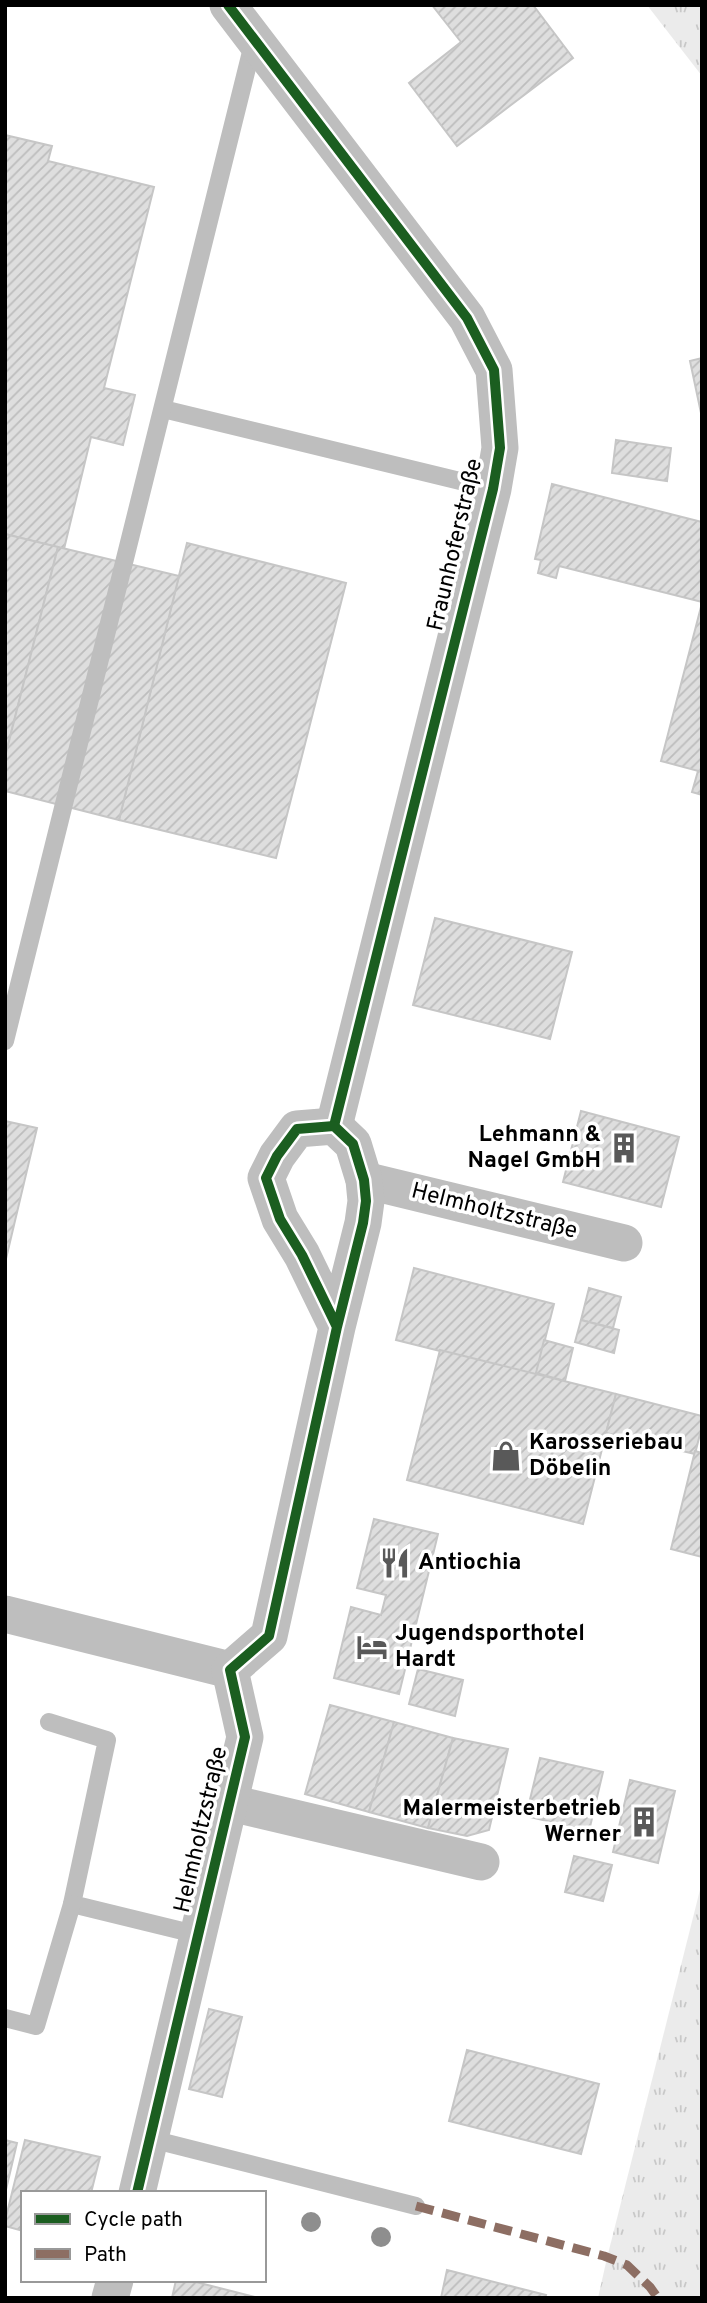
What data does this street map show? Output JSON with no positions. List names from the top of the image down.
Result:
{
  "streets": {
    "street": ["Fraunhoferstraße", "Helmholtzstraße"]
  },
  "places": {
    "building": ["Lehmann & Nagel GmbH", "Malermeisterbetrieb Werner"],
    "shop": ["Karosseriebau Döbelin"],
    "restaurant": ["Antiochia"],
    "hotel": ["Jugendsporthotel Hardt"]
  },
  "legend": ["Cycle path", "Path"]
}
